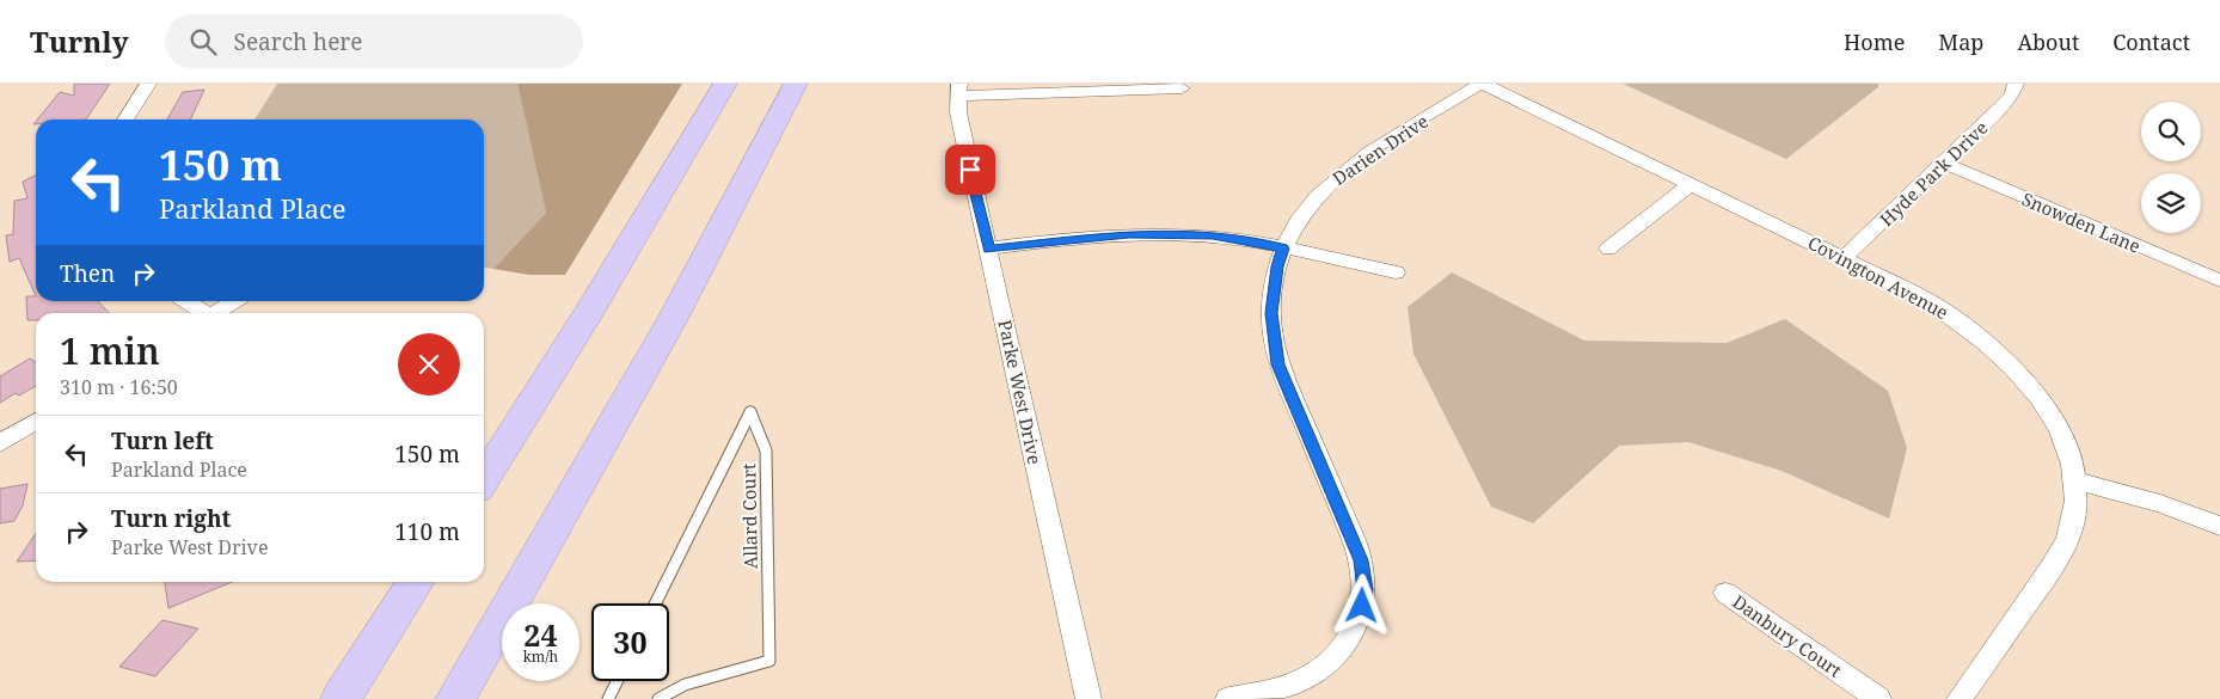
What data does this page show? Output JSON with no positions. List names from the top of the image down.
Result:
{
  "streets": {
    "street": [
      "Darien Drive",
      "Hyde Park Drive",
      "Snowden Lane",
      "Covington Avenue",
      "Parke West Drive",
      "Danbury Court"
    ],
    "lane": ["Allard Court"]
  },
  "crossings": [
    ["Darien Drive", "Covington Avenue"],
    ["Hyde Park Drive", "Snowden Lane"],
    ["Hyde Park Drive", "Covington Avenue"]
  ],
  "page": {
    "header": "Turnly",
    "search": "Search here",
    "nav": [
      "Home",
      "Map",
      "About",
      "Contact"
    ],
    "turn": ["150 m", "Parkland Place"],
    "then": "Then",
    "heading": ["1 min", "310 m · 16:50"],
    "list": [
      {
        "name": "Turn left",
        "note": "Parkland Place",
        "value": "150 m"
      },
      {
        "name": "Turn right",
        "note": "Parke West Drive",
        "value": "110 m"
      }
    ],
    "speed": "24 km/h",
    "limit": "30"
  }
}
